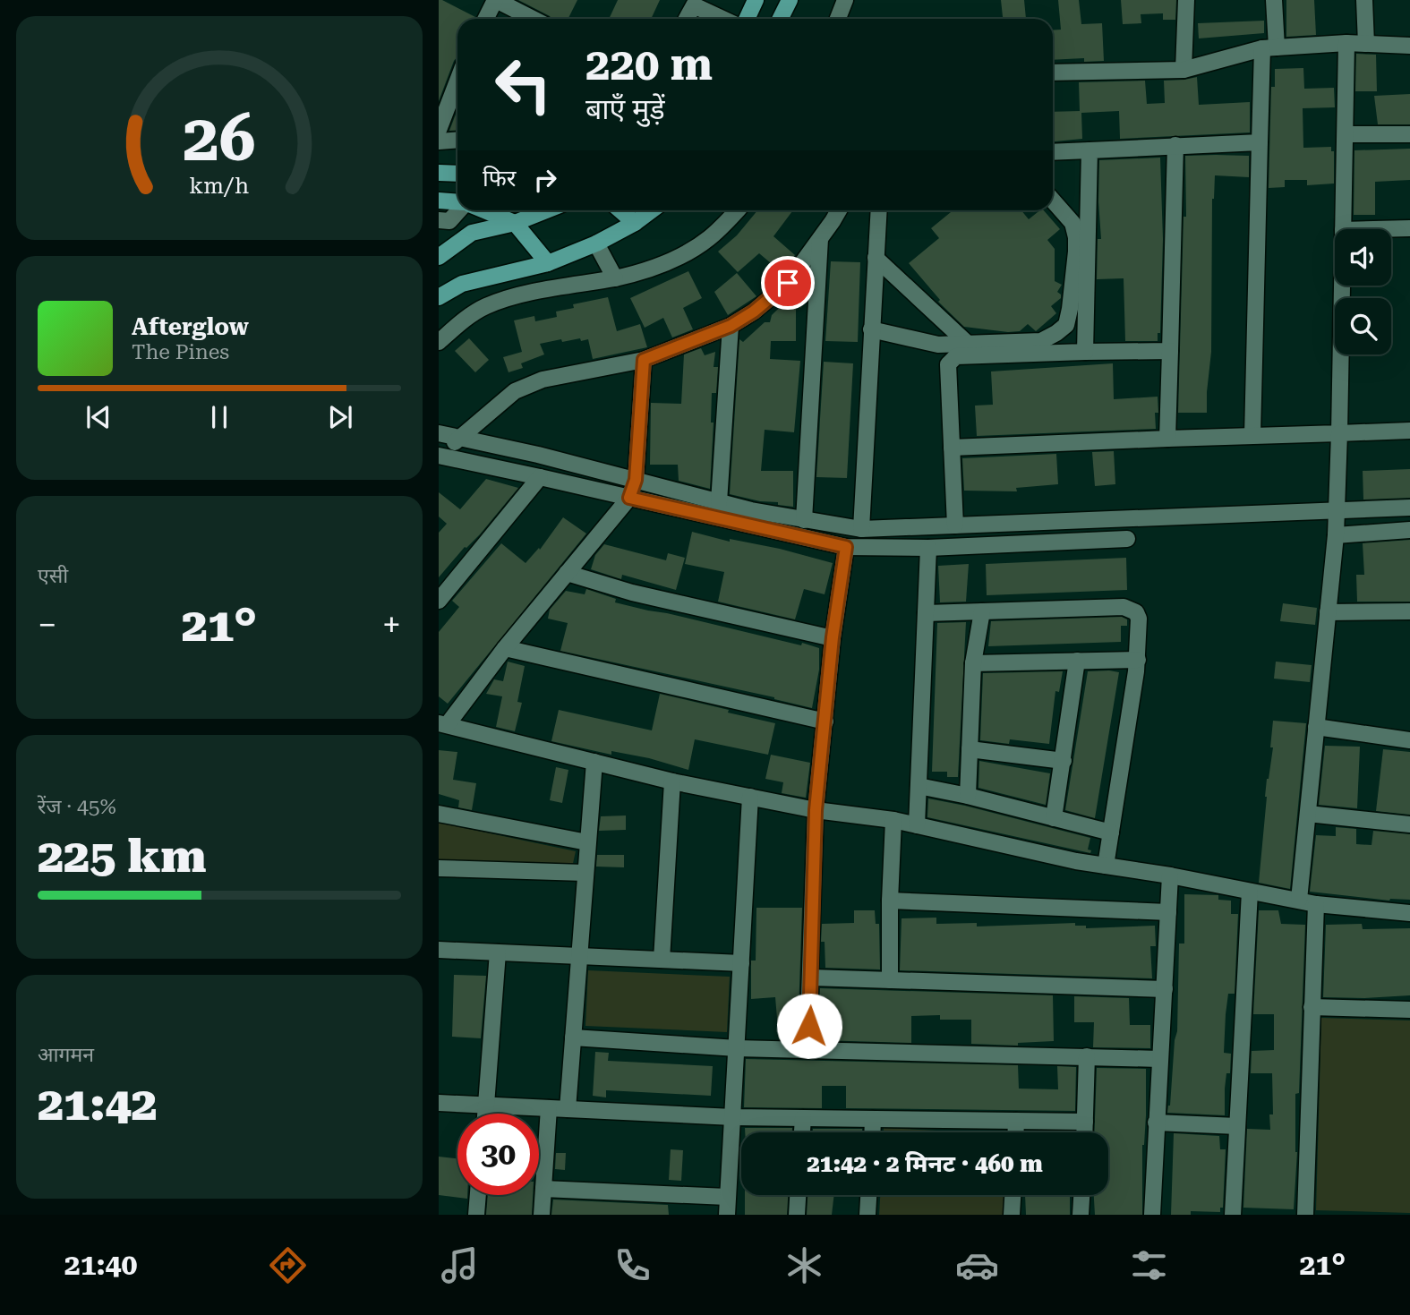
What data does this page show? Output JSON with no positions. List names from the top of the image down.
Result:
{
  "page": {
    "turn": ["220 m", "बाएँ मुड़ें"],
    "then": "फिर",
    "song": ["Afterglow", "The Pines"],
    "tile": [
      "एसी",
      ["रेंज · 45%", "225 km"],
      ["आगमन", "21:42"]
    ],
    "heat": ["−", "21°", "+"],
    "limit": "30",
    "trip": "21:42 · 2 मिनट · 460 m",
    "tabs": ["21:40", "21°"],
    "gauge": ["26", "km/h"]
  }
}
